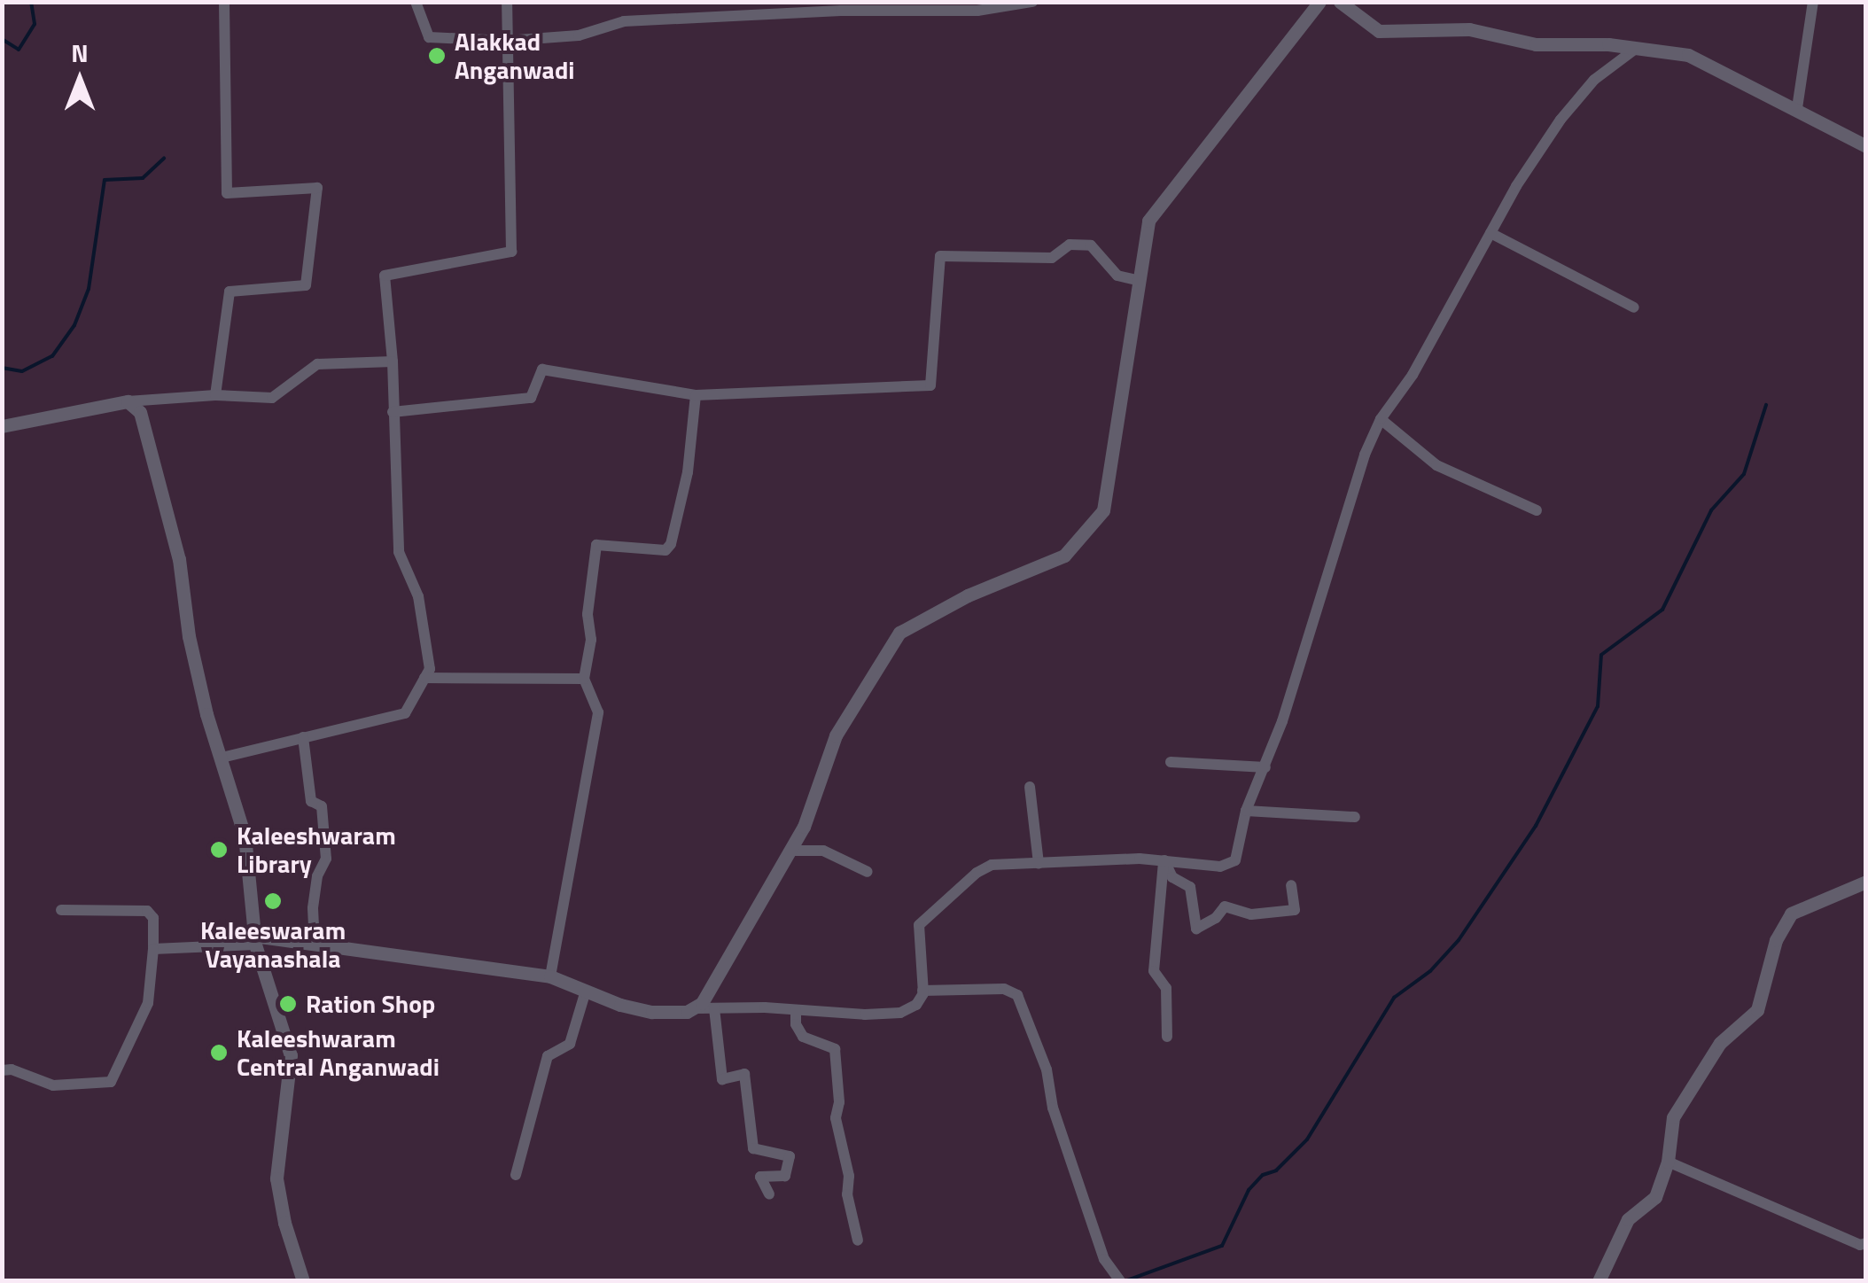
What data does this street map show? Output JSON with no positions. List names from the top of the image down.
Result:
{
  "places": [
    "Alakkad Anganwadi",
    "Kaleeshwaram Library",
    "Kaleeswaram Vayanashala",
    "Ration Shop",
    "Kaleeshwaram Central Anganwadi"
  ],
  "north": "top"
}
